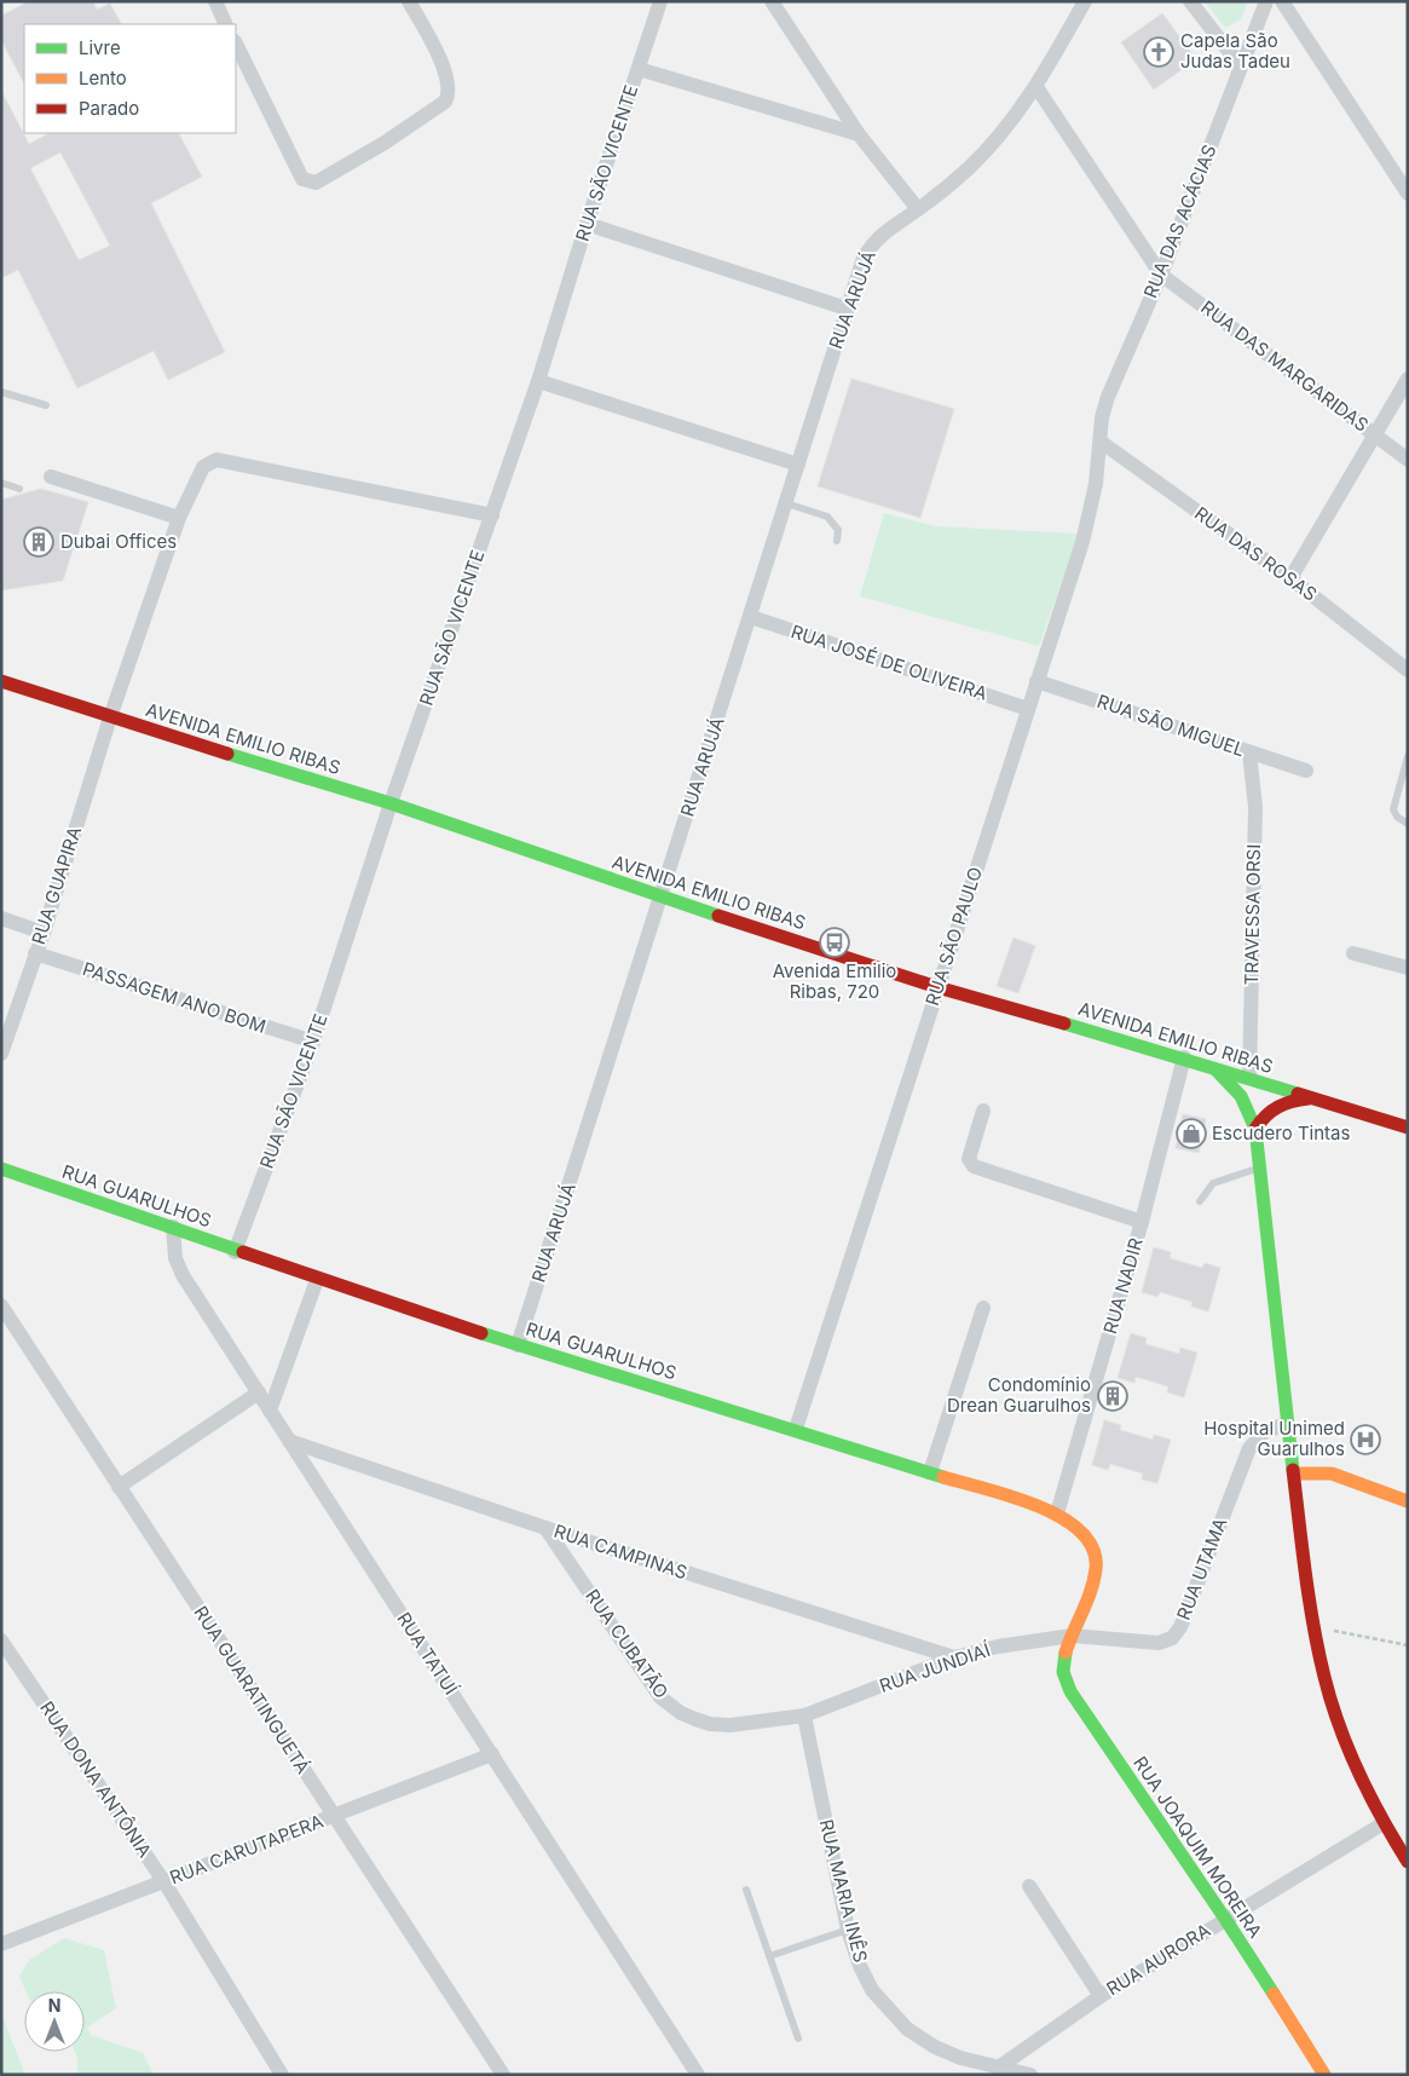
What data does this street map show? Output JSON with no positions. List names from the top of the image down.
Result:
{
  "streets": {
    "main road": ["AVENIDA EMILIO RIBAS", "RUA GUARULHOS", "RUA JOAQUIM MOREIRA"],
    "street": [
      "RUA SÃO VICENTE",
      "RUA DAS ACÁCIAS",
      "RUA ARUJÁ",
      "RUA DAS MARGARIDAS",
      "RUA DAS ROSAS",
      "RUA JOSÉ DE OLIVEIRA",
      "RUA SÃO MIGUEL",
      "RUA GUAPIRA",
      "TRAVESSA ORSI",
      "RUA SÃO PAULO",
      "PASSAGEM ANO BOM",
      "RUA NADIR",
      "RUA CAMPINAS",
      "RUA UTAMA",
      "RUA CUBATÃO",
      "RUA TATUÍ",
      "RUA JUNDIAÍ",
      "RUA GUARATINGUETÁ",
      "RUA DONA ANTÔNIA",
      "RUA CARUTAPERA",
      "RUA MARIA INÊS",
      "RUA AURORA"
    ]
  },
  "crossings": [
    ["RUA SÃO VICENTE", "AVENIDA EMILIO RIBAS"],
    ["RUA SÃO VICENTE", "RUA GUAPIRA"],
    ["RUA SÃO VICENTE", "PASSAGEM ANO BOM"],
    ["RUA SÃO VICENTE", "RUA GUARULHOS"],
    ["RUA DAS ACÁCIAS", "RUA DAS MARGARIDAS"],
    ["RUA DAS ACÁCIAS", "RUA DAS ROSAS"],
    ["RUA DAS ACÁCIAS", "RUA SÃO PAULO"],
    ["RUA ARUJÁ", "RUA DAS MARGARIDAS"],
    ["RUA ARUJÁ", "RUA JOSÉ DE OLIVEIRA"],
    ["RUA ARUJÁ", "AVENIDA EMILIO RIBAS"],
    ["RUA ARUJÁ", "RUA GUARULHOS"],
    ["RUA DAS ROSAS", "RUA SÃO PAULO"],
    ["RUA JOSÉ DE OLIVEIRA", "RUA SÃO PAULO"],
    ["RUA SÃO MIGUEL", "TRAVESSA ORSI"],
    ["RUA SÃO MIGUEL", "RUA SÃO PAULO"],
    ["AVENIDA EMILIO RIBAS", "RUA GUAPIRA"],
    ["AVENIDA EMILIO RIBAS", "TRAVESSA ORSI"],
    ["AVENIDA EMILIO RIBAS", "RUA SÃO PAULO"],
    ["AVENIDA EMILIO RIBAS", "RUA NADIR"],
    ["RUA GUAPIRA", "PASSAGEM ANO BOM"],
    ["RUA SÃO PAULO", "RUA GUARULHOS"],
    ["RUA GUARULHOS", "RUA NADIR"],
    ["RUA GUARULHOS", "RUA UTAMA"],
    ["RUA GUARULHOS", "RUA TATUÍ"],
    ["RUA GUARULHOS", "RUA JUNDIAÍ"],
    ["RUA GUARULHOS", "RUA JOAQUIM MOREIRA"],
    ["RUA CAMPINAS", "RUA CUBATÃO"],
    ["RUA CAMPINAS", "RUA TATUÍ"],
    ["RUA CAMPINAS", "RUA JUNDIAÍ"],
    ["RUA UTAMA", "RUA JUNDIAÍ"],
    ["RUA UTAMA", "RUA JOAQUIM MOREIRA"],
    ["RUA CUBATÃO", "RUA JUNDIAÍ"],
    ["RUA CUBATÃO", "RUA MARIA INÊS"],
    ["RUA TATUÍ", "RUA CARUTAPERA"],
    ["RUA JUNDIAÍ", "RUA JOAQUIM MOREIRA"],
    ["RUA JUNDIAÍ", "RUA MARIA INÊS"],
    ["RUA GUARATINGUETÁ", "RUA CARUTAPERA"],
    ["RUA DONA ANTÔNIA", "RUA CARUTAPERA"],
    ["RUA JOAQUIM MOREIRA", "RUA AURORA"],
    ["RUA MARIA INÊS", "RUA AURORA"]
  ],
  "places": {
    "church": ["Capela São Judas Tadeu"],
    "building": ["Dubai Offices", "Condomínio Drean Guarulhos"],
    "bus stop": ["Avenida Emilio Ribas, 720"],
    "shop": ["Escudero Tintas"],
    "hospital": ["Hospital Unimed Guarulhos"]
  },
  "legend": ["Livre", "Lento", "Parado"],
  "north": "top"
}
